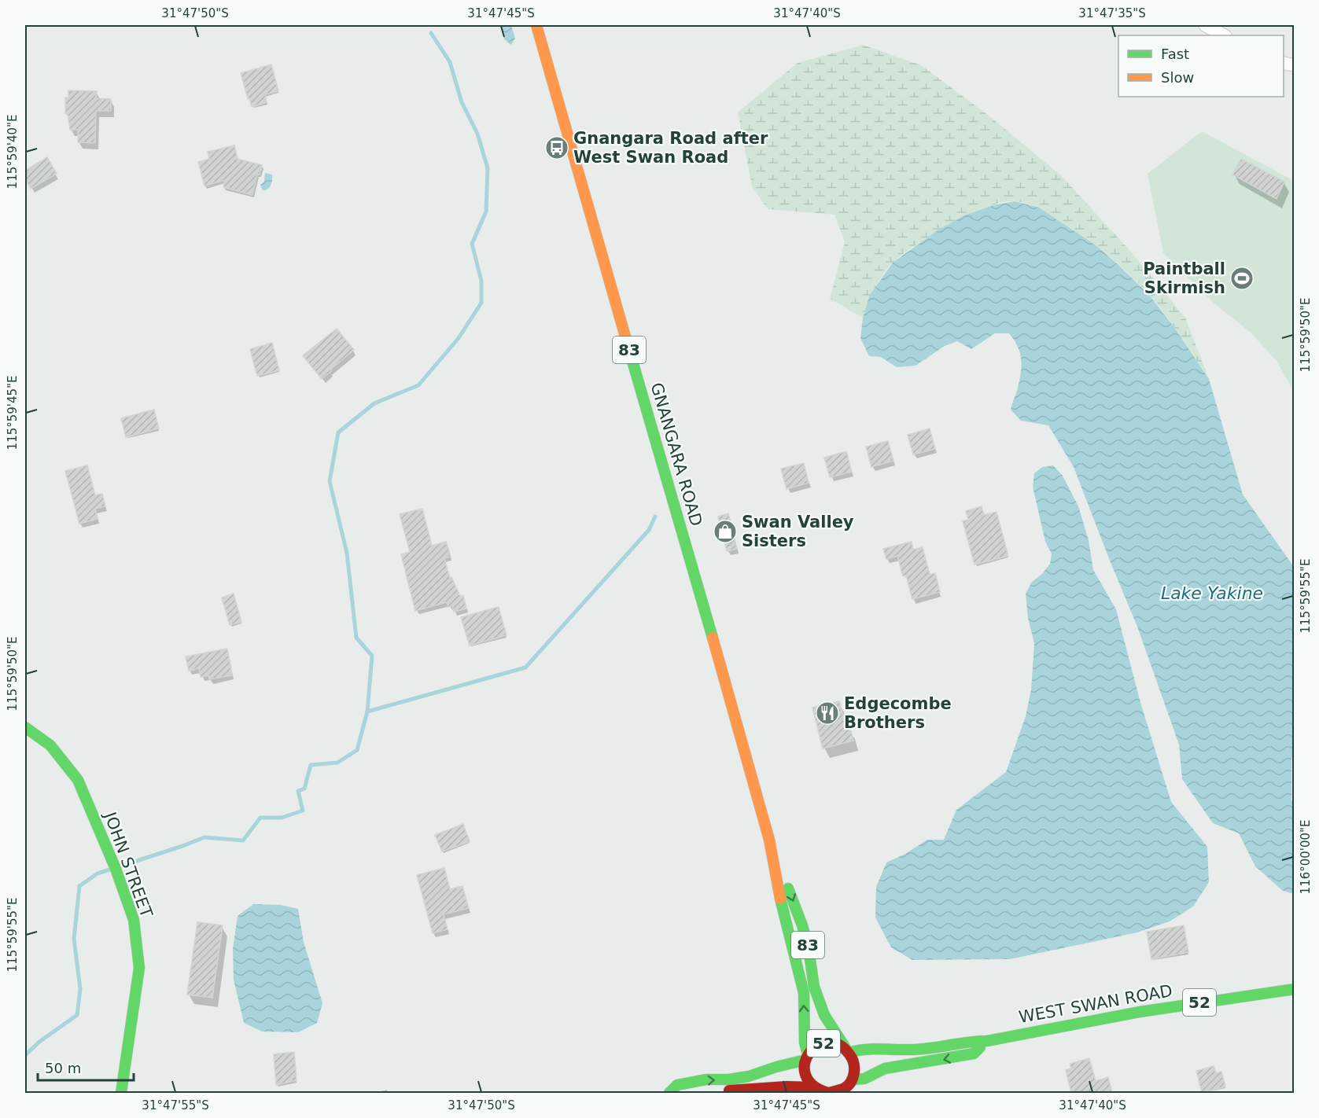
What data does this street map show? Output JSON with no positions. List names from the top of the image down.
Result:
{
  "streets": {
    "main road": [
      "83",
      "GNANGARA ROAD",
      "JOHN STREET",
      "52",
      "WEST SWAN ROAD"
    ]
  },
  "crossings": [
    ["GNANGARA ROAD", "52"],
    ["GNANGARA ROAD", "WEST SWAN ROAD"],
    ["52", "WEST SWAN ROAD"]
  ],
  "water": ["Lake Yakine"],
  "places": {
    "bus stop": ["Gnangara Road after West Swan Road"],
    "sports": ["Paintball Skirmish"],
    "shop": ["Swan Valley Sisters"],
    "restaurant": ["Edgecombe Brothers"]
  },
  "legend": ["Fast", "Slow"],
  "scale_bar": "50 m",
  "coordinates": [
    "31°47'50\"S",
    "31°47'45\"S",
    "31°47'40\"S",
    "31°47'35\"S",
    "115°59'40\"E",
    "115°59'50\"E",
    "115°59'45\"E",
    "115°59'55\"E",
    "116°00'00\"E",
    "31°47'55\"S"
  ]
}
